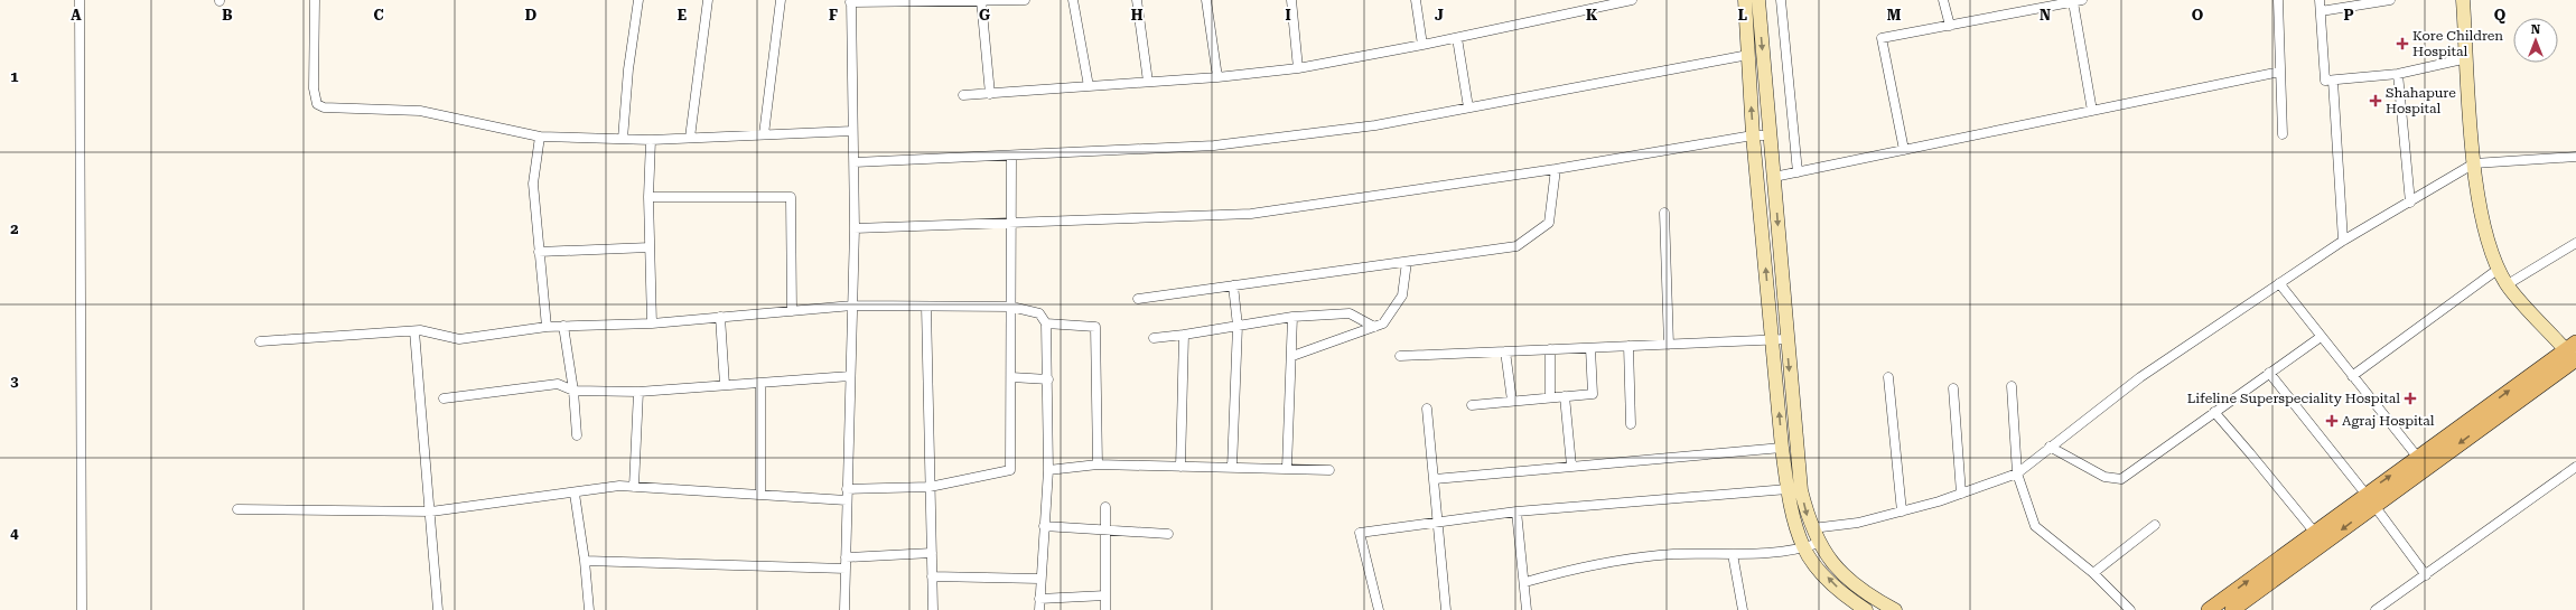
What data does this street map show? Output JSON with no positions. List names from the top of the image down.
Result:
{
  "places": {
    "health": [
      "Kore Children Hospital",
      "Shahapure Hospital",
      "Lifeline Superspeciality Hospital",
      "Agraj Hospital"
    ]
  },
  "north": "top",
  "grid": {
    "columns": [
      "A",
      "B",
      "C",
      "D",
      "E",
      "F",
      "G",
      "H",
      "I",
      "J",
      "K",
      "L",
      "M",
      "N",
      "O",
      "P",
      "Q"
    ],
    "rows": [
      "1",
      "2",
      "3",
      "4"
    ]
  }
}
